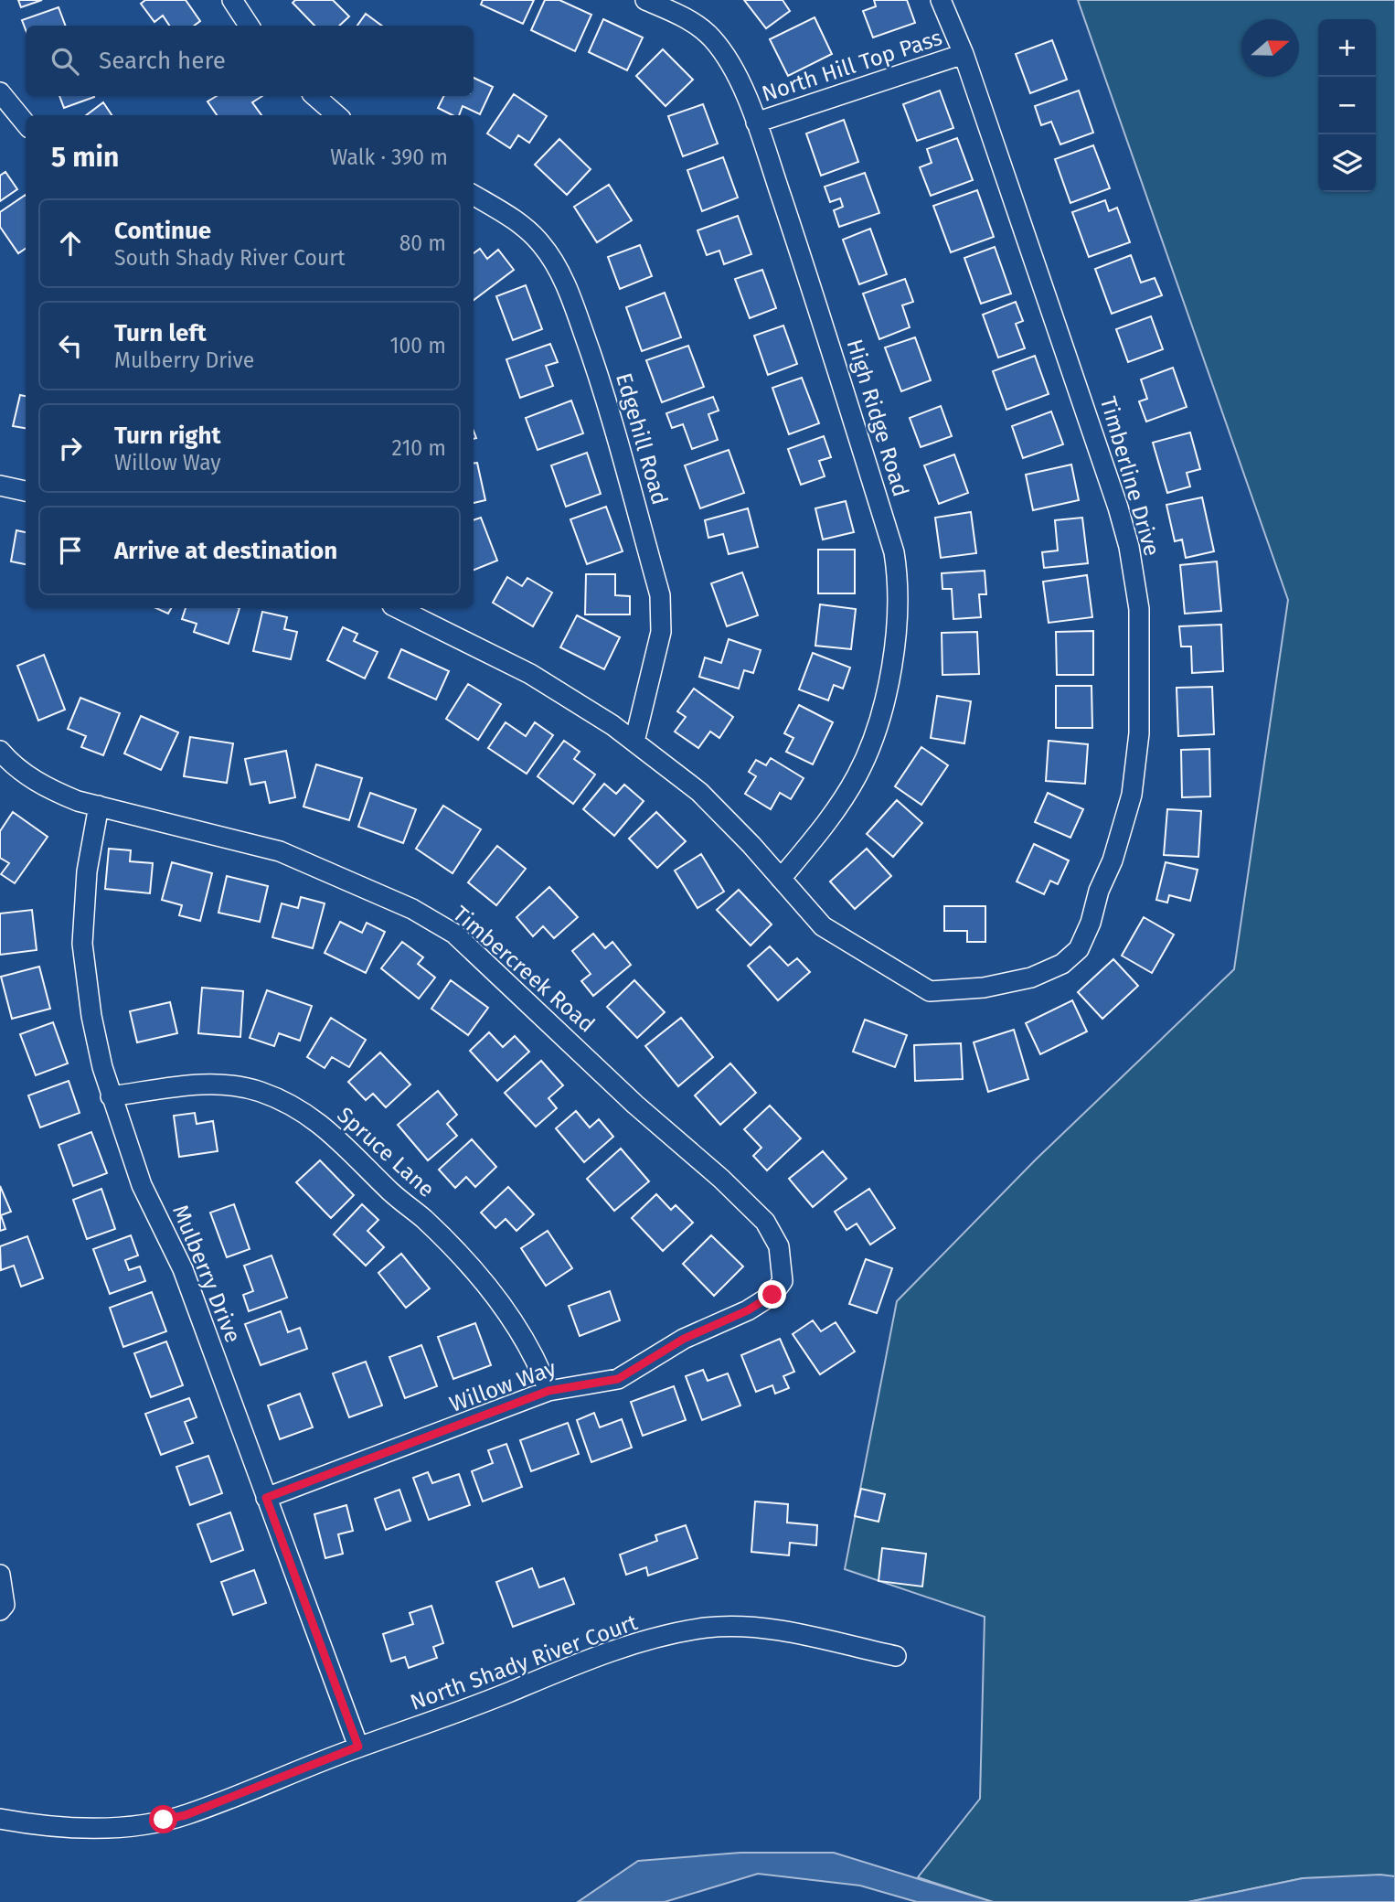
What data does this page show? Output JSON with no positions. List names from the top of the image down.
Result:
{
  "streets": {
    "street": [
      "North Hill Top Pass",
      "High Ridge Road",
      "Edgehill Road",
      "Timberline Drive",
      "Timbercreek Road",
      "Spruce Lane",
      "Mulberry Drive",
      "Willow Way",
      "North Shady River Court"
    ]
  },
  "crossings": [
    ["North Hill Top Pass", "High Ridge Road"],
    ["North Hill Top Pass", "Timberline Drive"],
    ["High Ridge Road", "Timberline Drive"],
    ["Edgehill Road", "Timberline Drive"],
    ["Timbercreek Road", "Mulberry Drive"],
    ["Timbercreek Road", "Willow Way"],
    ["Spruce Lane", "Mulberry Drive"],
    ["Spruce Lane", "Willow Way"],
    ["Mulberry Drive", "Willow Way"],
    ["Mulberry Drive", "North Shady River Court"]
  ],
  "north": "right",
  "page": {
    "map_buttons": ["+", "−"],
    "search": "Search here",
    "heading": ["5 min", "Walk · 390 m"],
    "list": [
      ["Continue", "South Shady River Court", "80 m"],
      ["Turn left", "Mulberry Drive", "100 m"],
      ["Turn right", "Willow Way", "210 m"],
      "Arrive at destination"
    ]
  }
}
